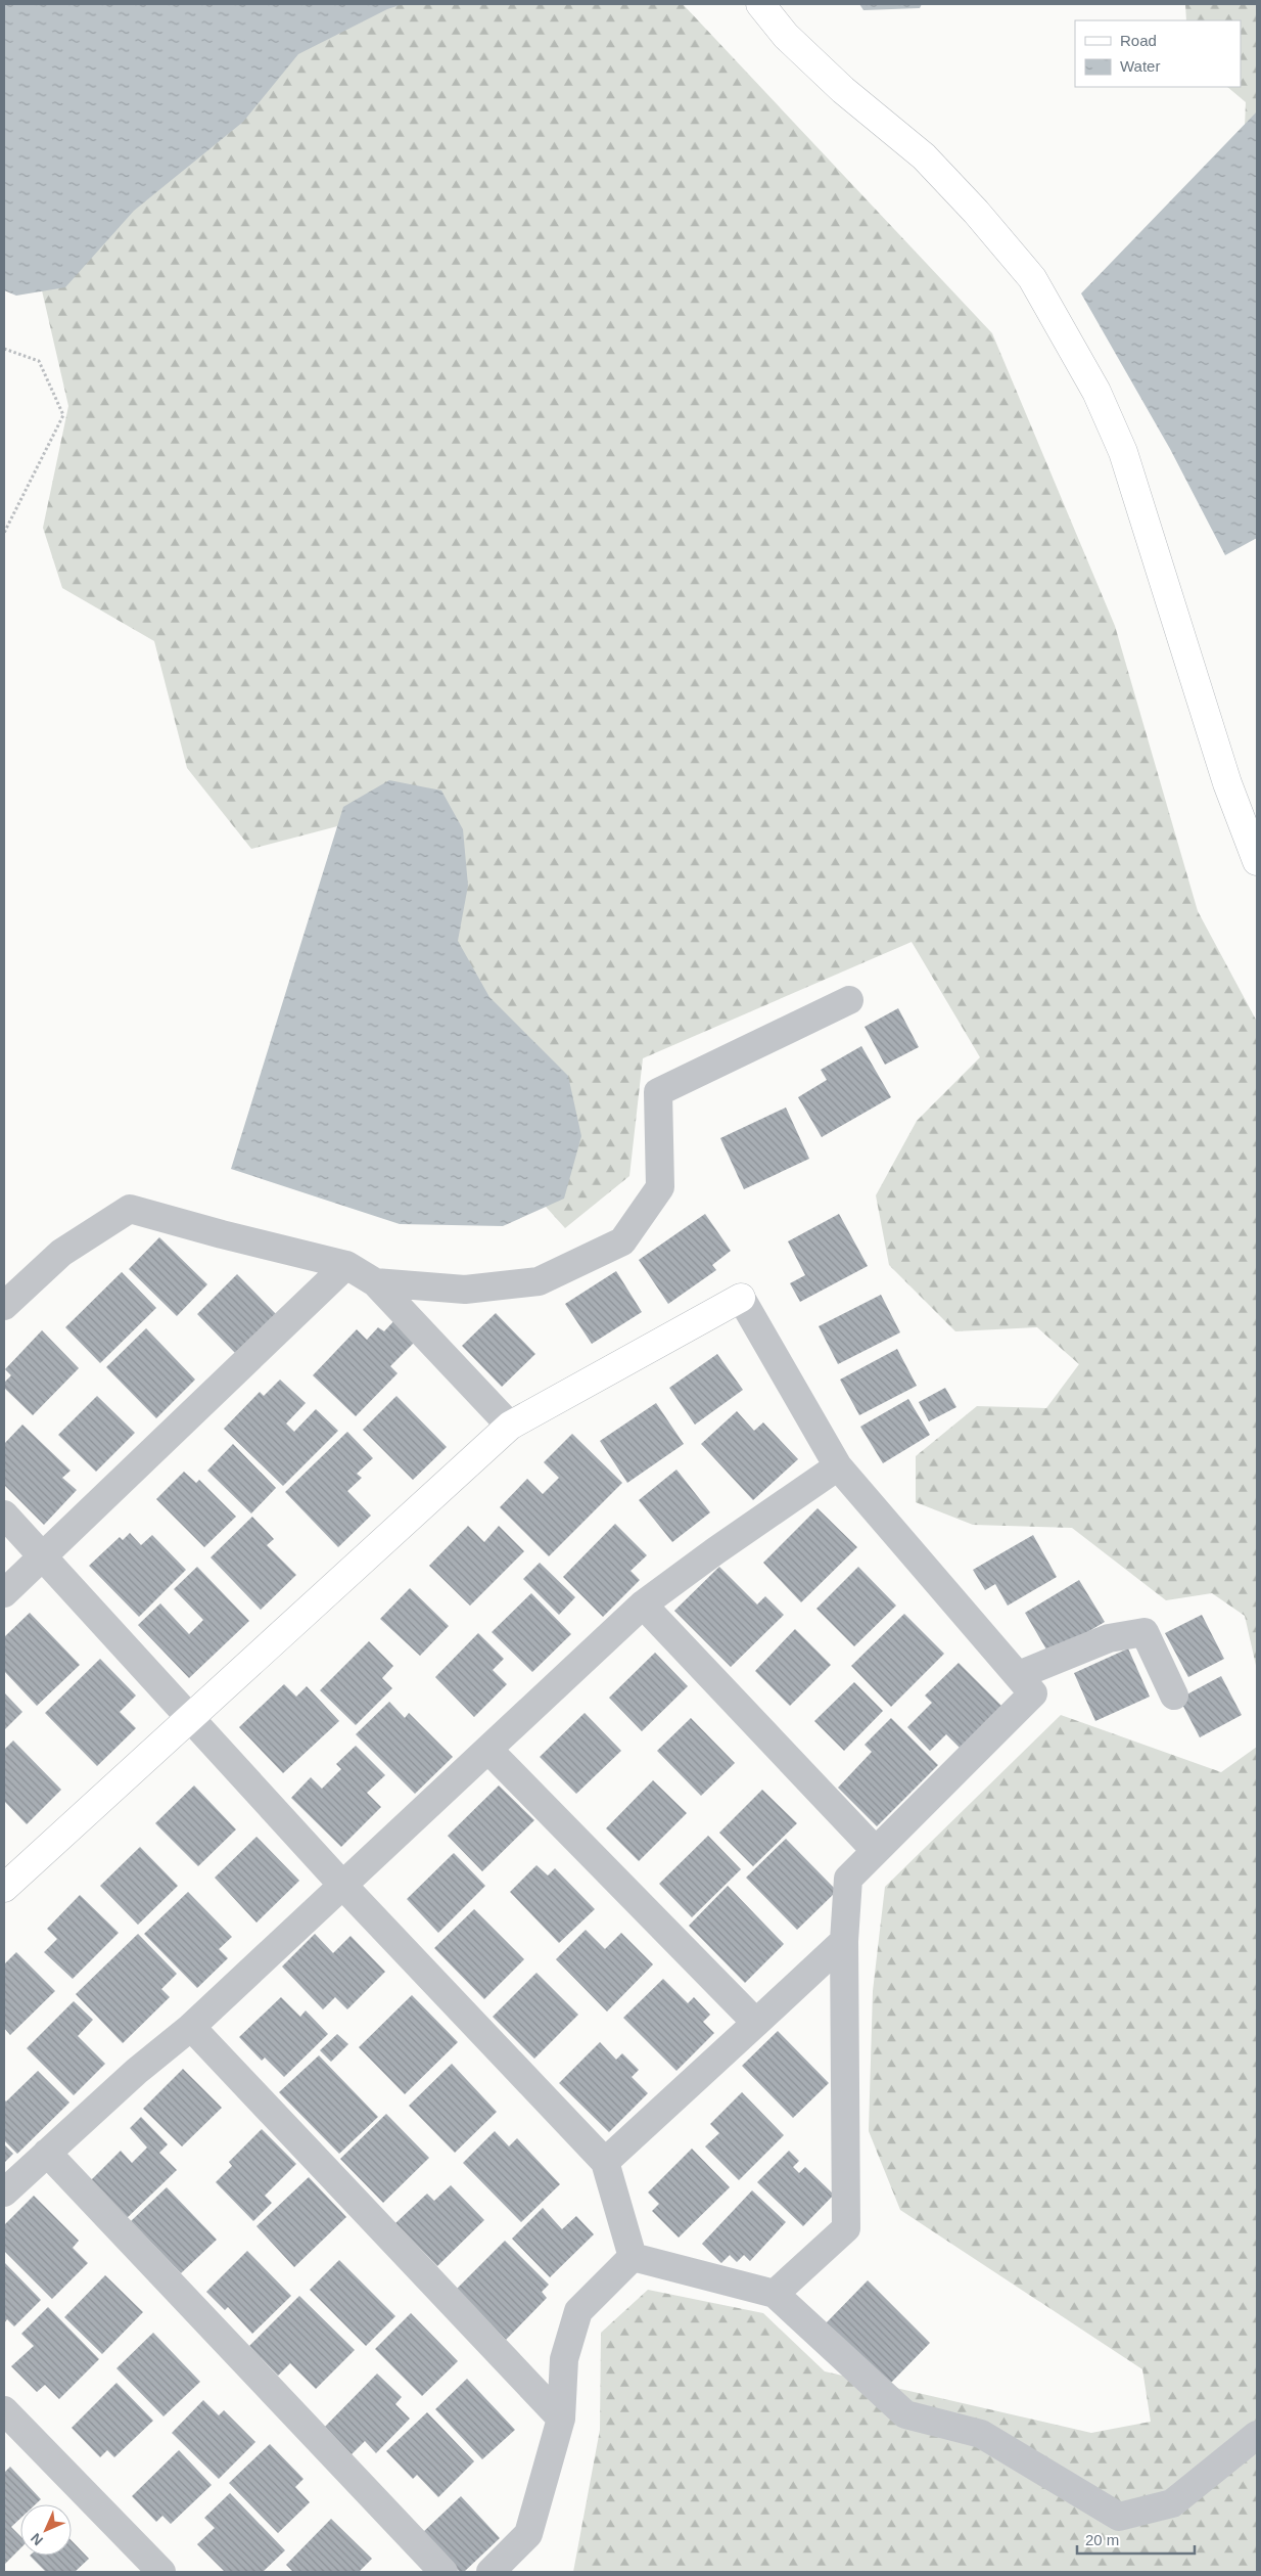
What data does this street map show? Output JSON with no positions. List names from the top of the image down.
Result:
{
  "legend": ["Road", "Water"],
  "scale_bar": "20 m",
  "north": "bottom left"
}
